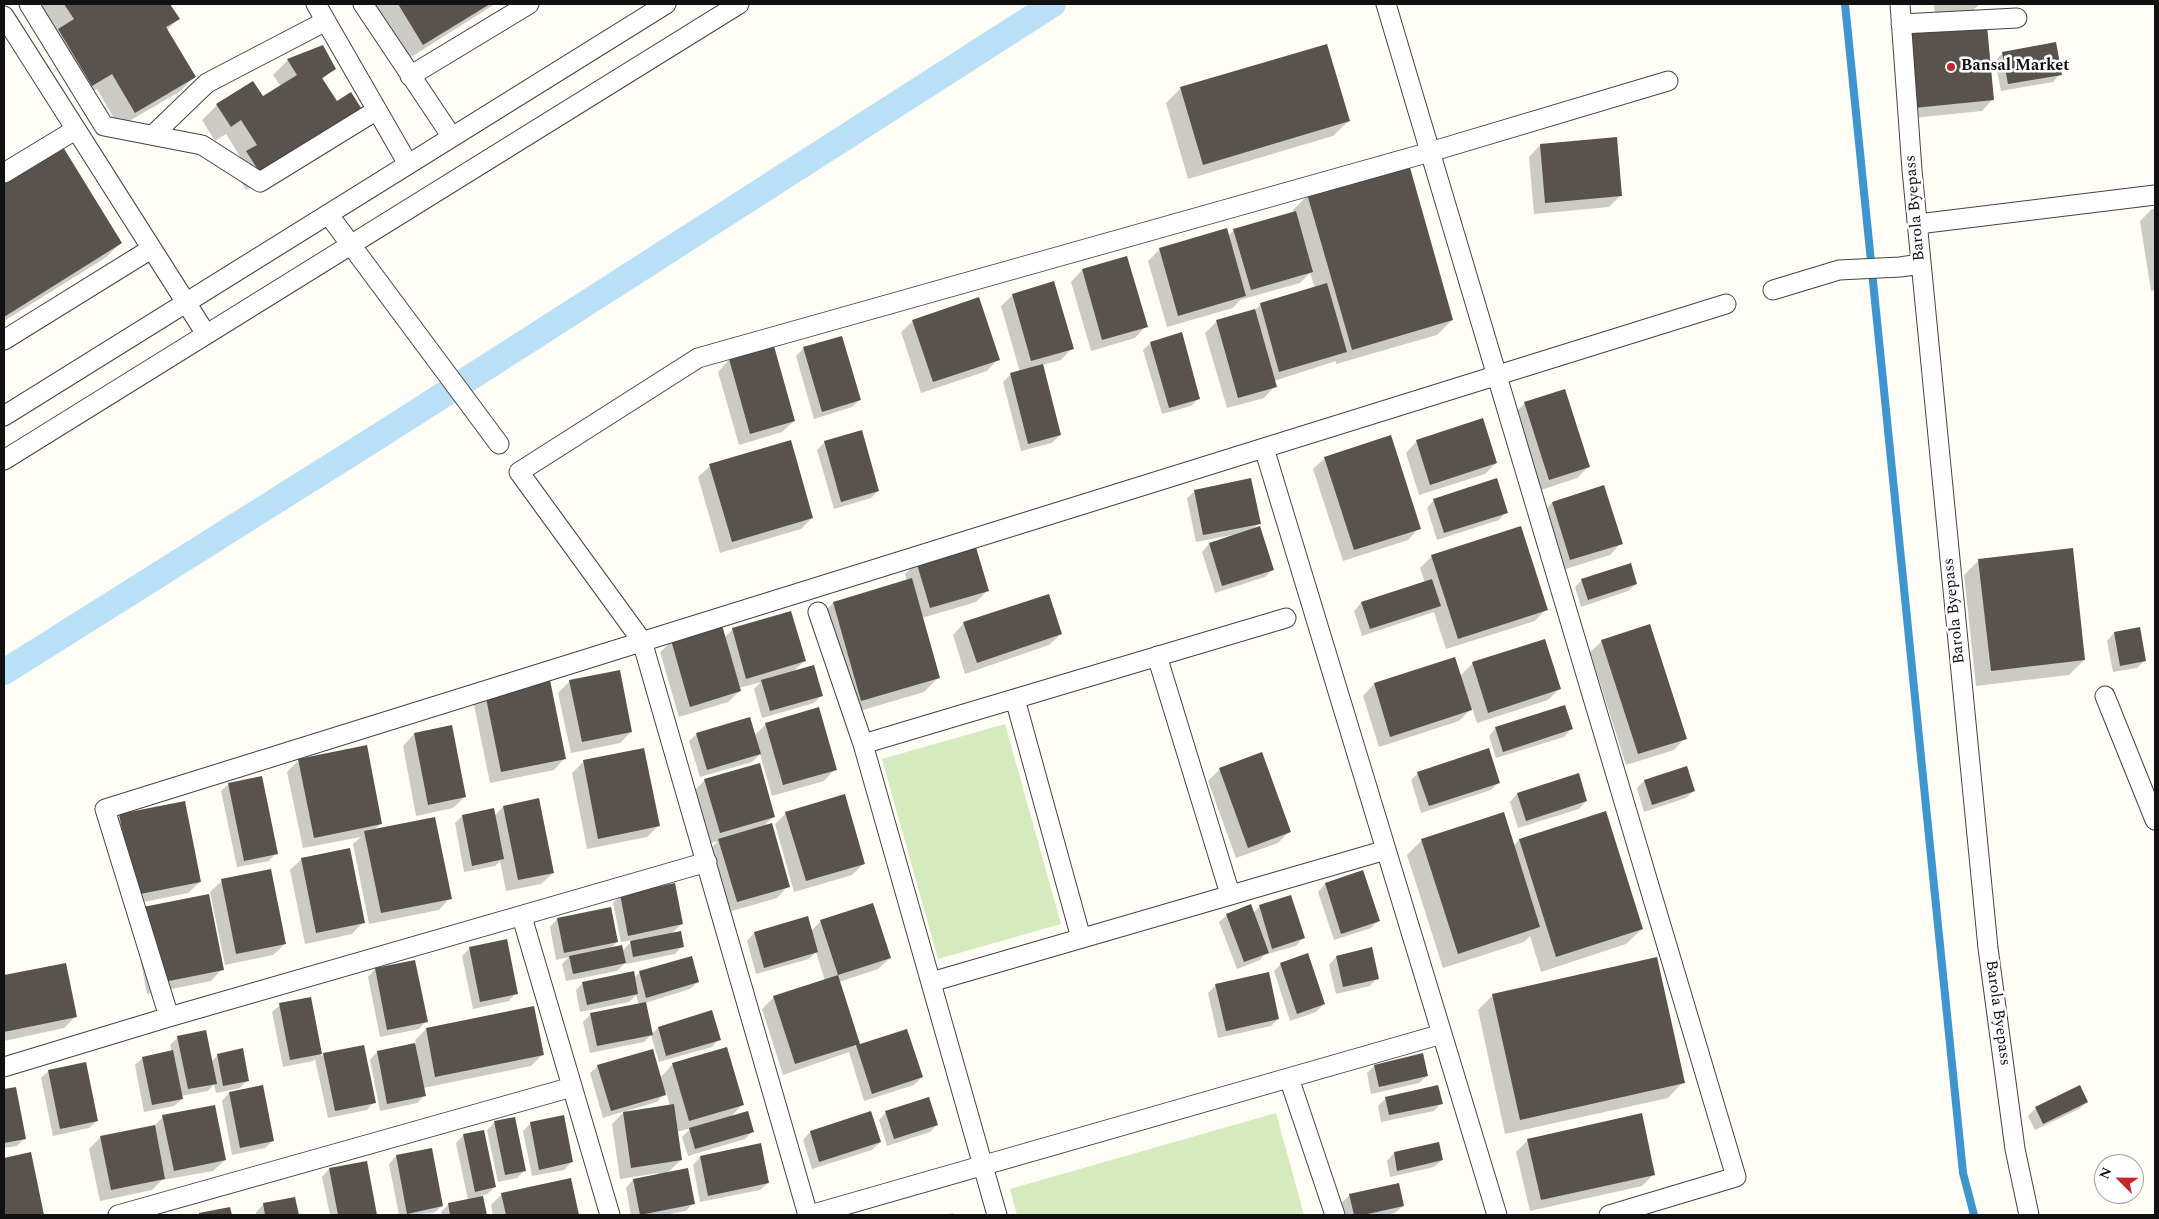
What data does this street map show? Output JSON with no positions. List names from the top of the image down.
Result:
{
  "streets": {
    "street": ["Barola Byepass"]
  },
  "places": ["Bansal Market"],
  "north": "top left"
}
